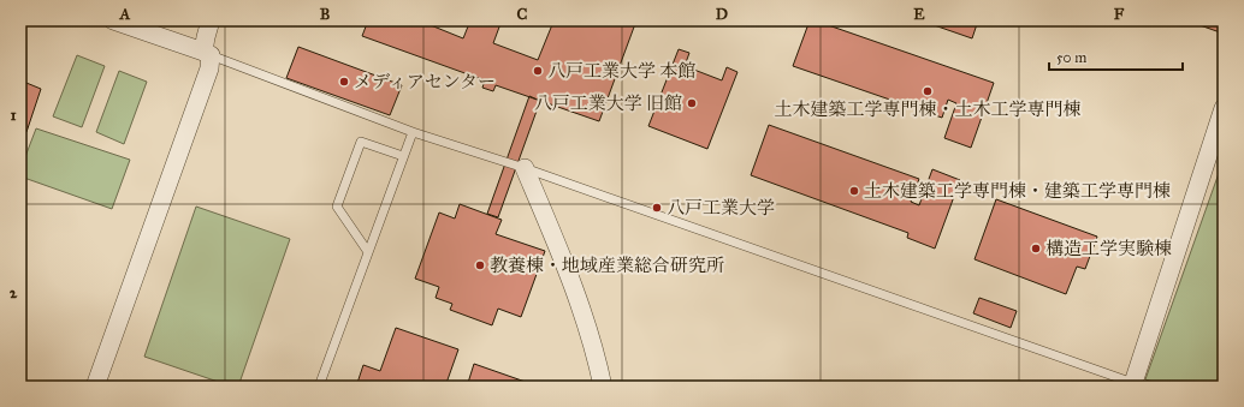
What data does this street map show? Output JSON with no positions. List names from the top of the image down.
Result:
{
  "places": [
    "八戸工業大学 本館",
    "メディアセンター",
    "土木建築工学専門棟・土木工学専門棟",
    "八戸工業大学 旧館",
    "土木建築工学専門棟・建築工学専門棟",
    "八戸工業大学",
    "構造工学実験棟",
    "教養棟・地域産業総合研究所"
  ],
  "scale_bar": "50 m",
  "grid": {
    "columns": [
      "A",
      "B",
      "C",
      "D",
      "E",
      "F"
    ],
    "rows": ["1", "2"]
  }
}
